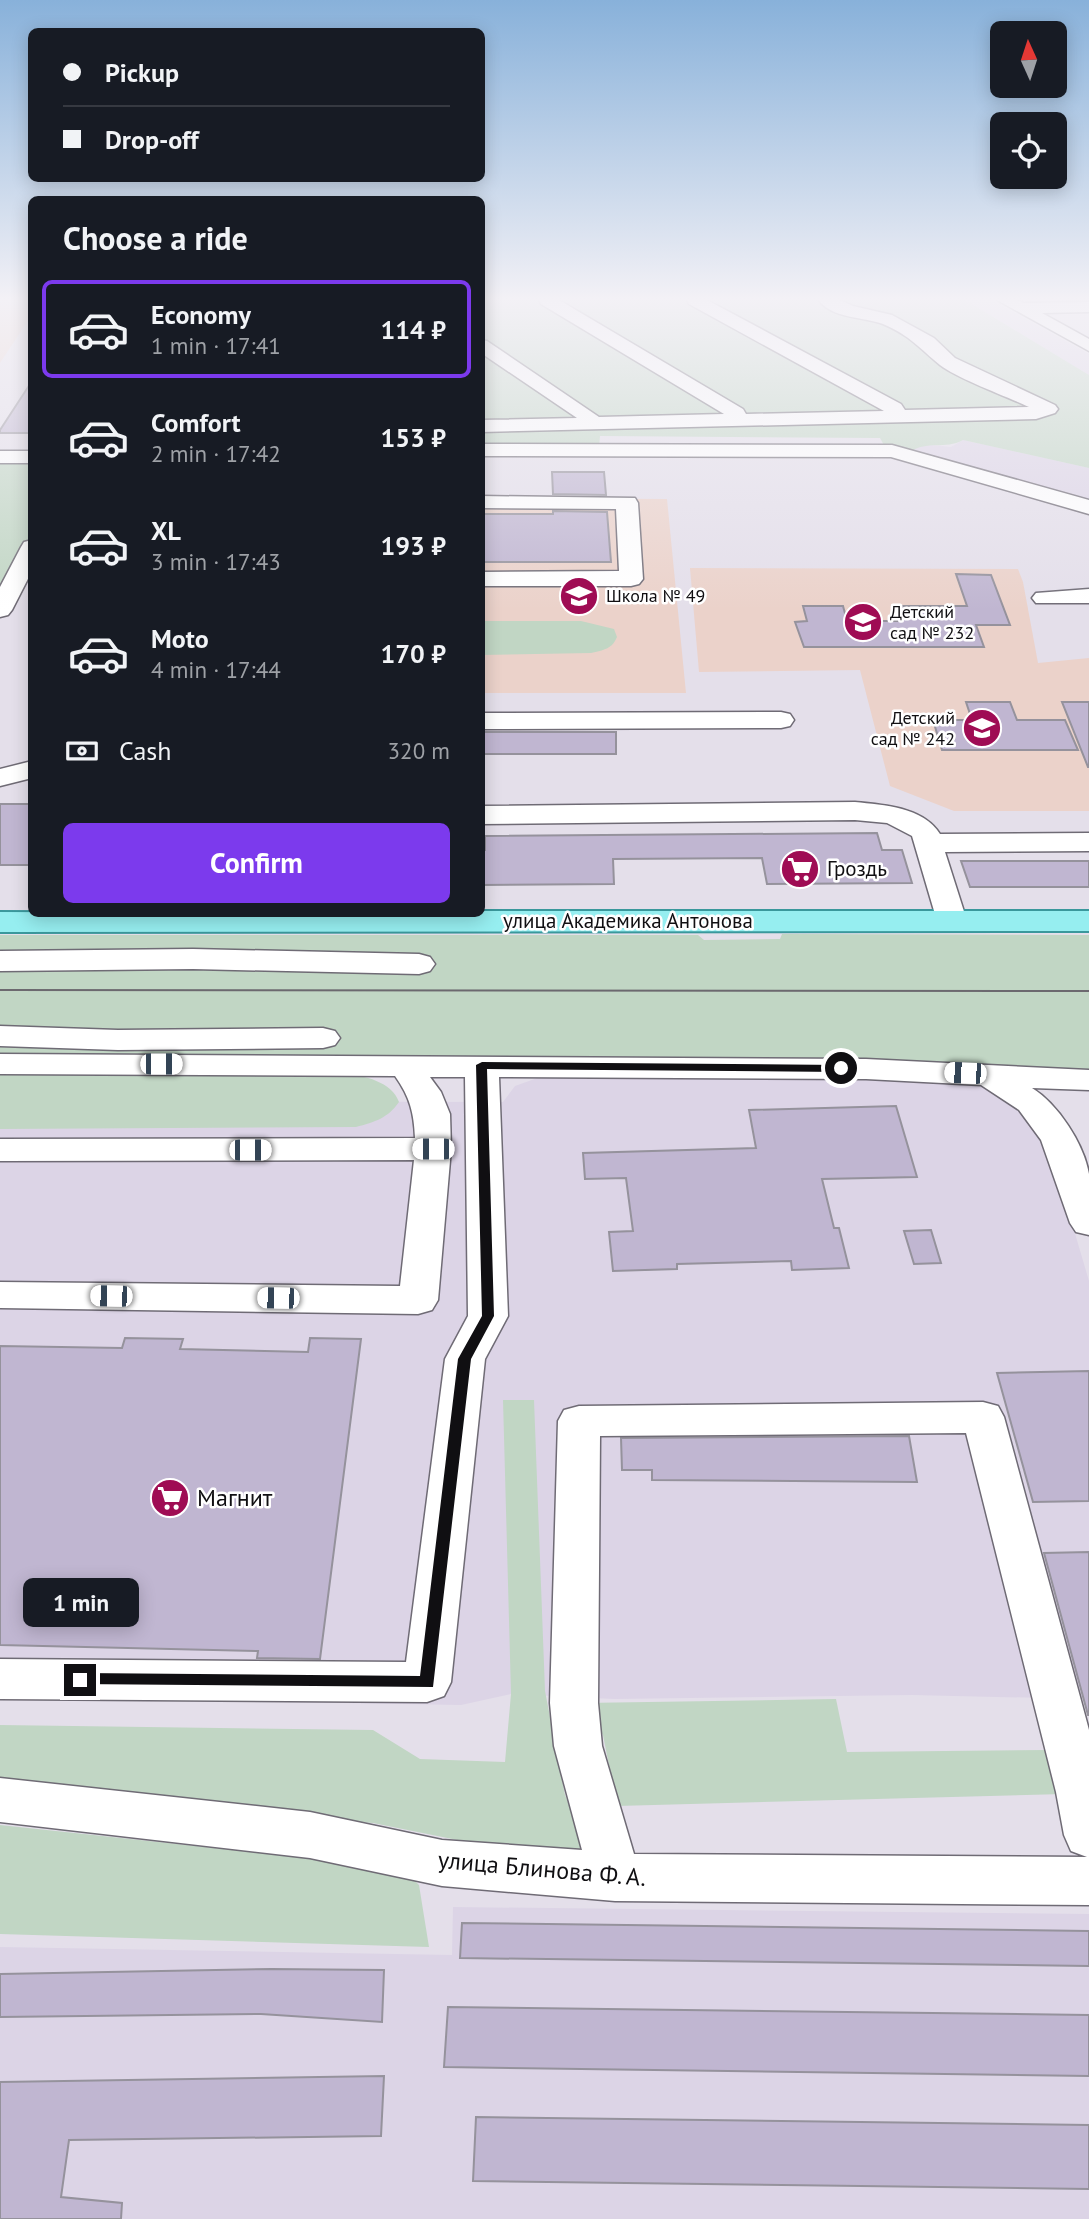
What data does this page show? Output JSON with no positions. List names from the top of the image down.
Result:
{
  "streets": {
    "main road": ["улица Академика Антонова"],
    "street": ["улица Блинова Ф. А."]
  },
  "places": {
    "school or university": ["Школа № 49", "Детский сад № 232", "Детский сад № 242"],
    "supermarket": ["Гроздь", "Магнит"]
  },
  "north": "top",
  "page": {
    "banner": ["Pickup", "Drop-off"],
    "heading": "Choose a ride",
    "list": [
      {
        "name": "Economy",
        "note": "1 min · 17:41",
        "value": "114 ₽"
      },
      {
        "name": "Comfort",
        "note": "2 min · 17:42",
        "value": "153 ₽"
      },
      {
        "name": "XL",
        "note": "3 min · 17:43",
        "value": "193 ₽"
      },
      {
        "name": "Moto",
        "note": "4 min · 17:44",
        "value": "170 ₽"
      }
    ],
    "pay": ["Cash", "320 m"],
    "buttons": "Confirm",
    "bubble": "1 min"
  }
}
